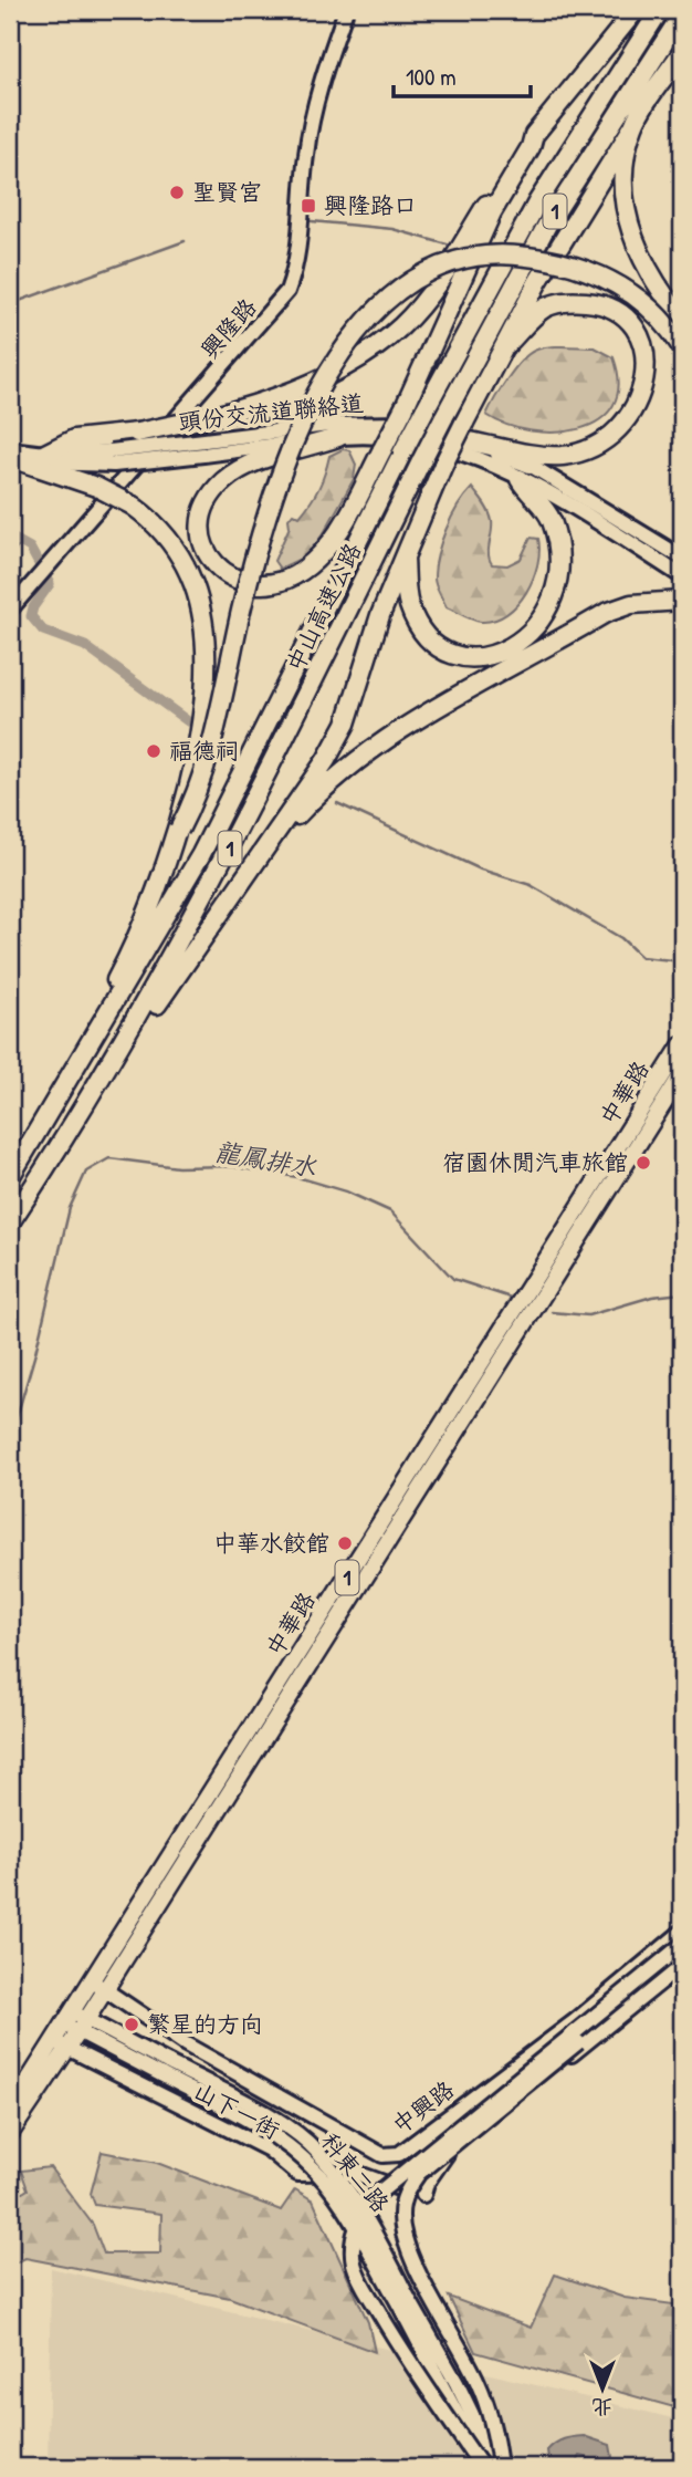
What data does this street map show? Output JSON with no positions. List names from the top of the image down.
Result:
{
  "streets": {
    "highway": ["1", "中山高速公路"],
    "main road": ["中華路"],
    "street": [
      "興隆路",
      "頭份交流道聯絡道",
      "中興路",
      "山下一街",
      "科東二路"
    ]
  },
  "crossings": [
    ["中華路", "中興路"],
    ["中華路", "山下一街"],
    ["中華路", "科東二路"],
    ["中興路", "科東二路"]
  ],
  "water": ["龍鳳排水"],
  "places": {
    "other": [
      "聖賢宮",
      "福德祠",
      "宿園休閒汽車旅館",
      "中華水餃館",
      "繁星的方向"
    ],
    "transit": ["興隆路口"]
  },
  "scale_bar": "100 m",
  "north": "bottom"
}
